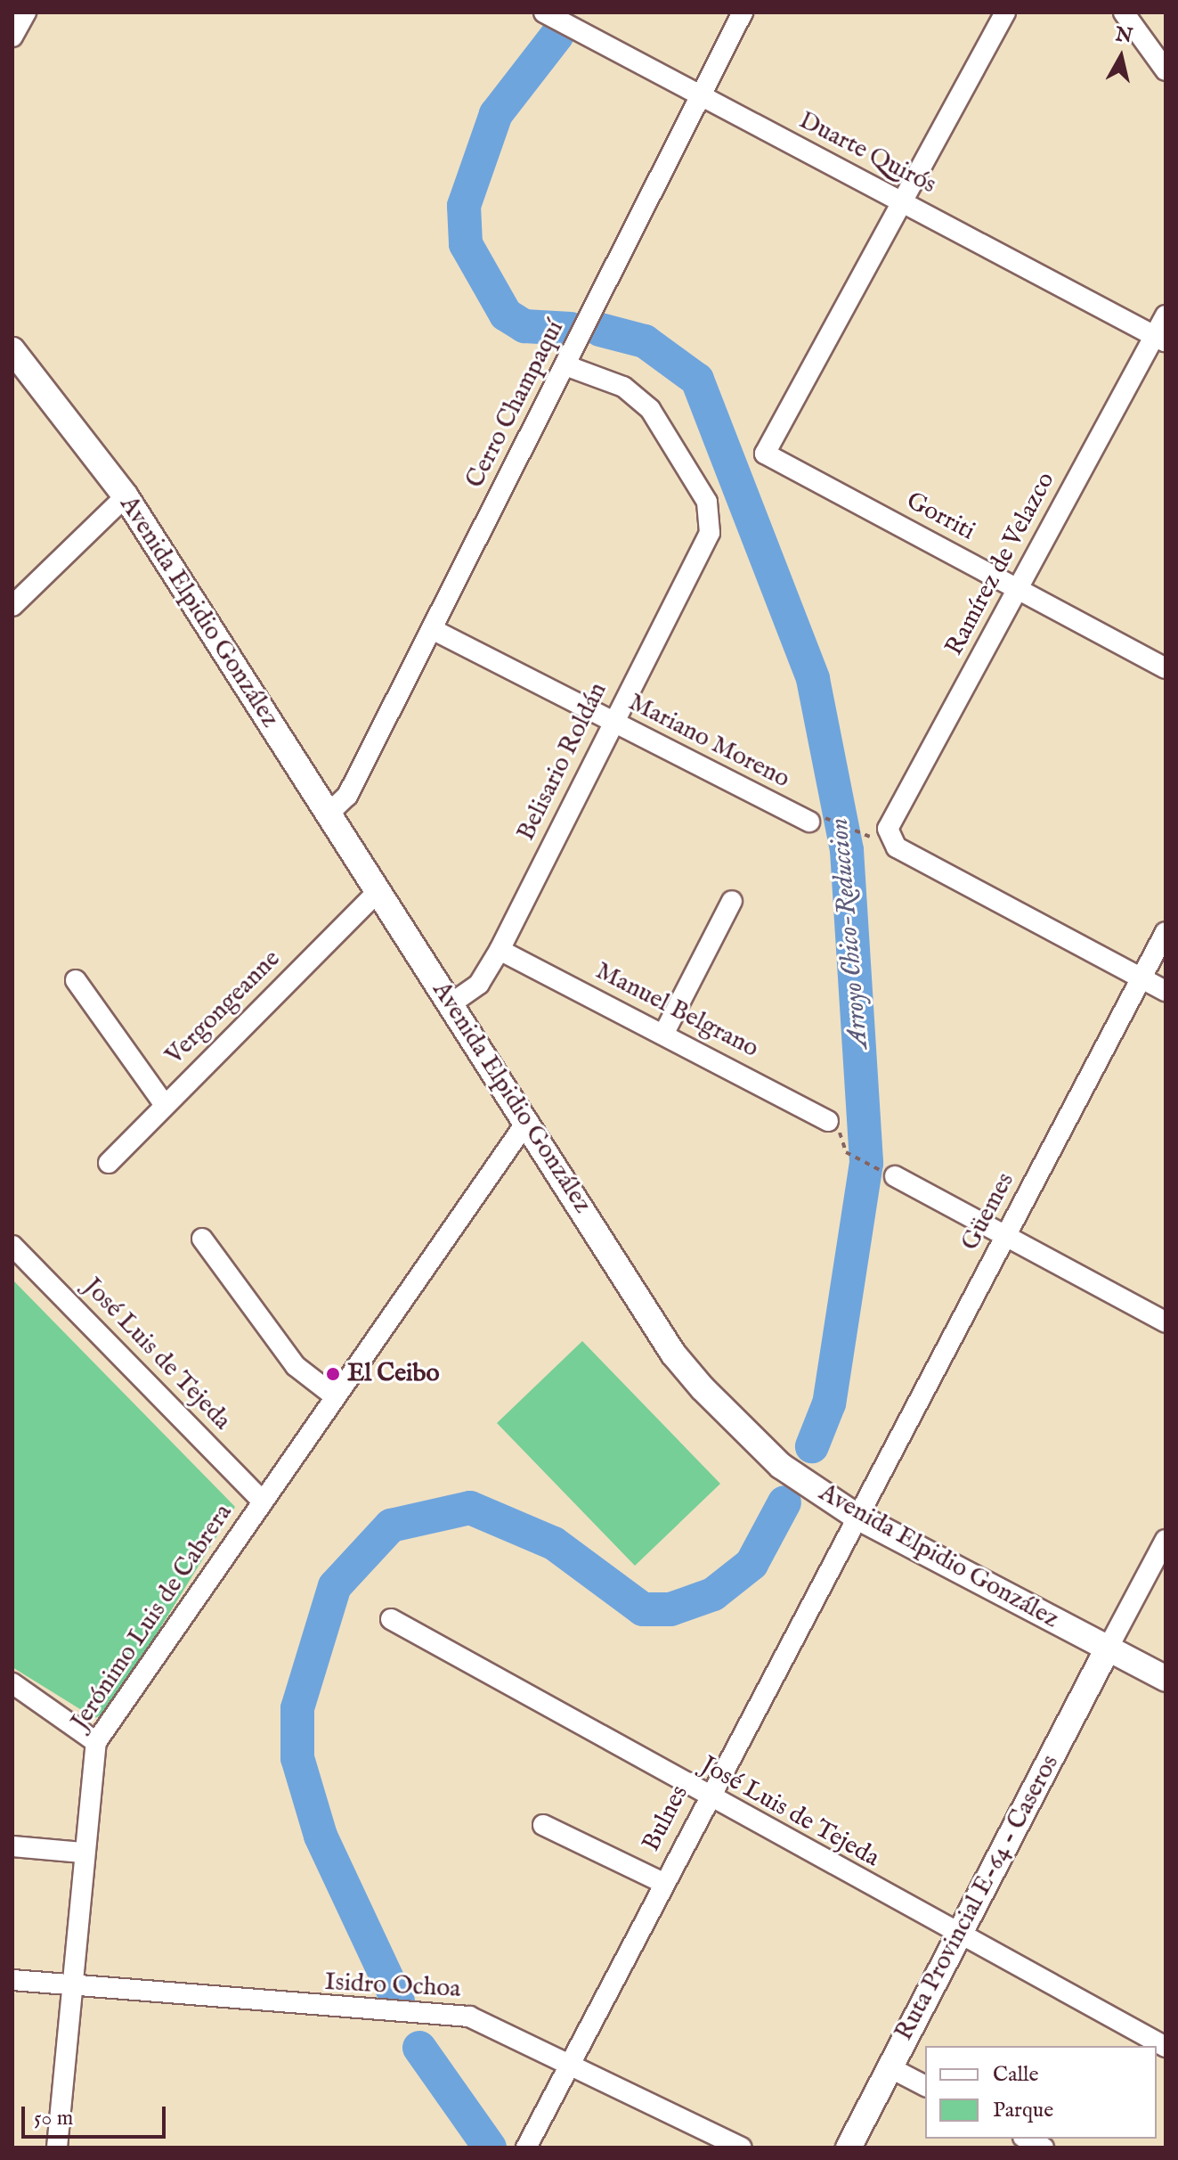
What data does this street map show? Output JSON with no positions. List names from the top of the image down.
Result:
{
  "streets": {
    "main road": ["Avenida Elpidio González", "Ruta Provincial E-64 - Caseros"],
    "street": [
      "Duarte Quirós",
      "Cerro Champaquí",
      "Gorriti",
      "Ramírez de Velazco",
      "Mariano Moreno",
      "Belisario Roldán",
      "Vergongeanne",
      "Manuel Belgrano",
      "Güemes",
      "José Luis de Tejeda",
      "Jerónimo Luis de Cabrera",
      "Bulnes",
      "Isidro Ochoa"
    ]
  },
  "crossings": [
    ["Duarte Quirós", "Cerro Champaquí"],
    ["Duarte Quirós", "Gorriti"],
    ["Duarte Quirós", "Ramírez de Velazco"],
    ["Cerro Champaquí", "Avenida Elpidio González"],
    ["Cerro Champaquí", "Mariano Moreno"],
    ["Cerro Champaquí", "Belisario Roldán"],
    ["Gorriti", "Ramírez de Velazco"],
    ["Avenida Elpidio González", "Belisario Roldán"],
    ["Avenida Elpidio González", "Vergongeanne"],
    ["Avenida Elpidio González", "Güemes"],
    ["Avenida Elpidio González", "Jerónimo Luis de Cabrera"],
    ["Avenida Elpidio González", "Bulnes"],
    ["Avenida Elpidio González", "Ruta Provincial E-64 - Caseros"],
    ["Mariano Moreno", "Belisario Roldán"],
    ["Belisario Roldán", "Manuel Belgrano"],
    ["Güemes", "Bulnes"],
    ["José Luis de Tejeda", "Jerónimo Luis de Cabrera"],
    ["José Luis de Tejeda", "Bulnes"],
    ["José Luis de Tejeda", "Ruta Provincial E-64 - Caseros"],
    ["Jerónimo Luis de Cabrera", "Isidro Ochoa"],
    ["Bulnes", "Isidro Ochoa"]
  ],
  "water": ["Arroyo Chico-Reduccion"],
  "places": ["El Ceibo"],
  "legend": ["Calle", "Parque"],
  "scale_bar": "50 m",
  "north": "top"
}
